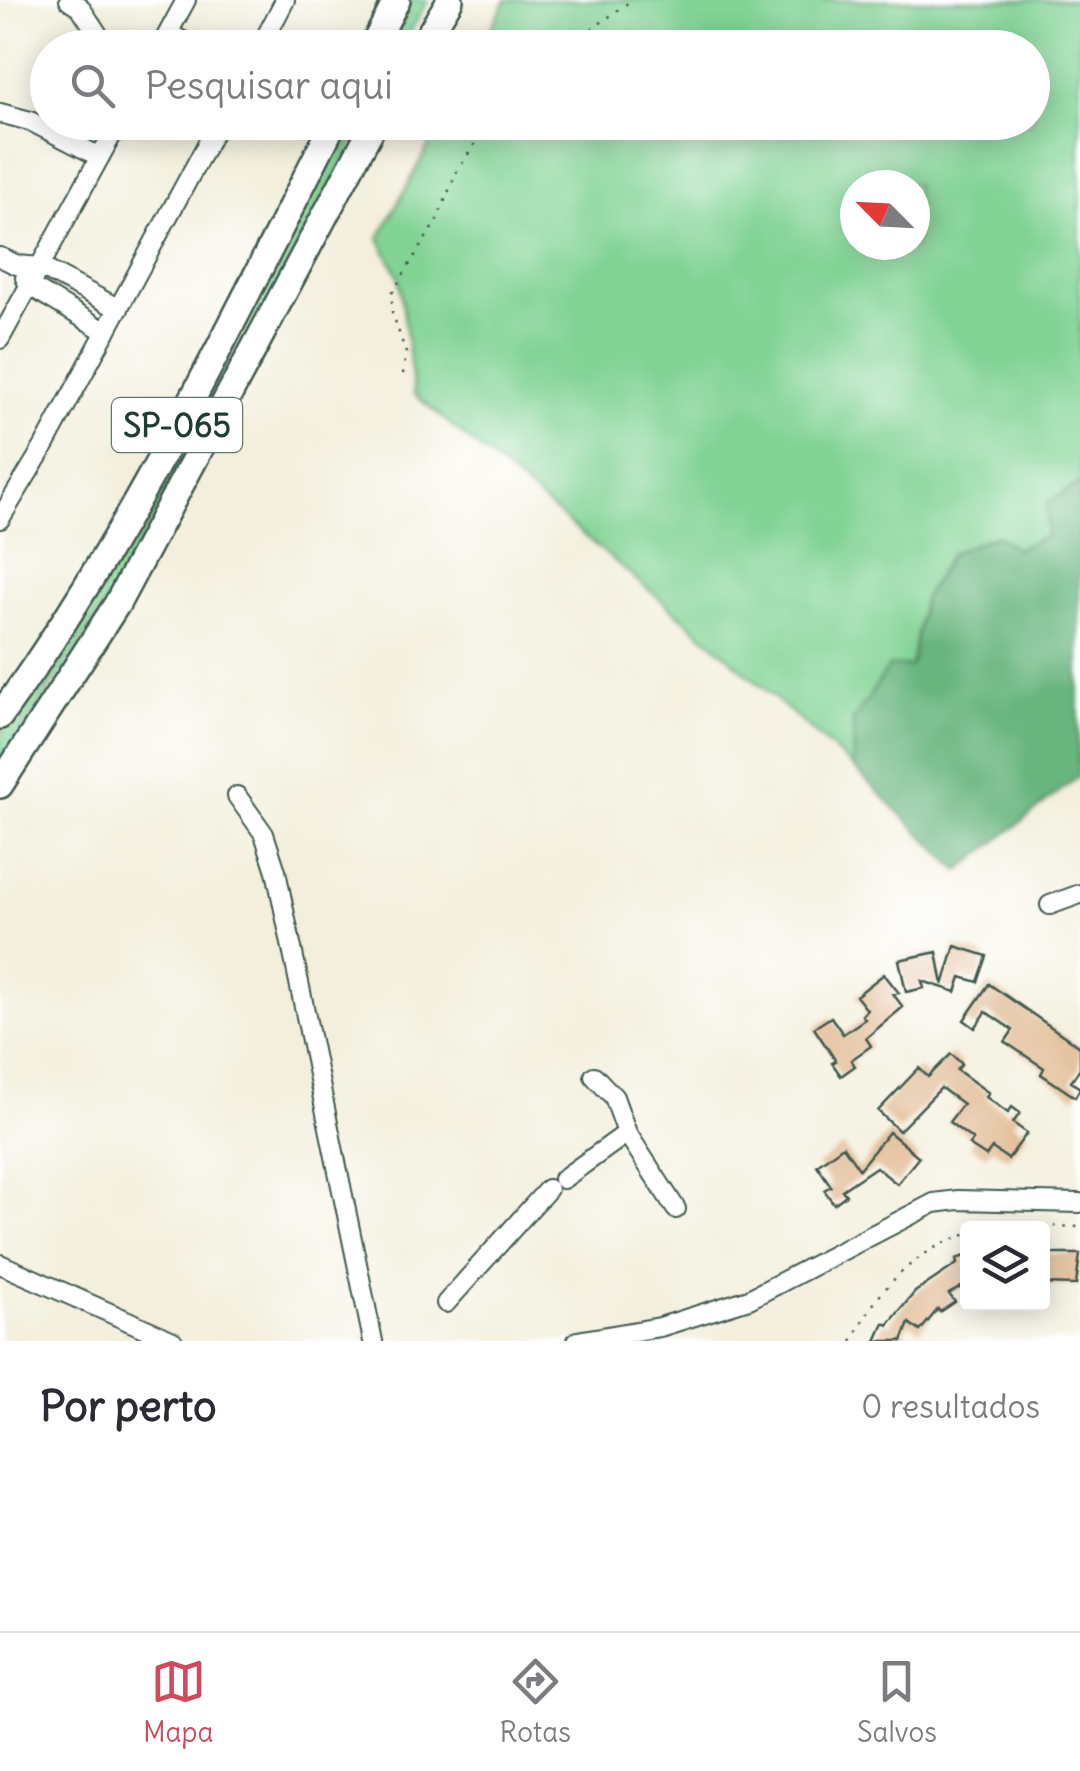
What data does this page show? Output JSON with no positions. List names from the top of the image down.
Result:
{
  "streets": {
    "highway": ["SP-065"]
  },
  "north": "top left",
  "page": {
    "search": "Pesquisar aqui",
    "heading": ["Por perto", "0 resultados"],
    "nav": ["Mapa", "Rotas", "Salvos"]
  }
}
